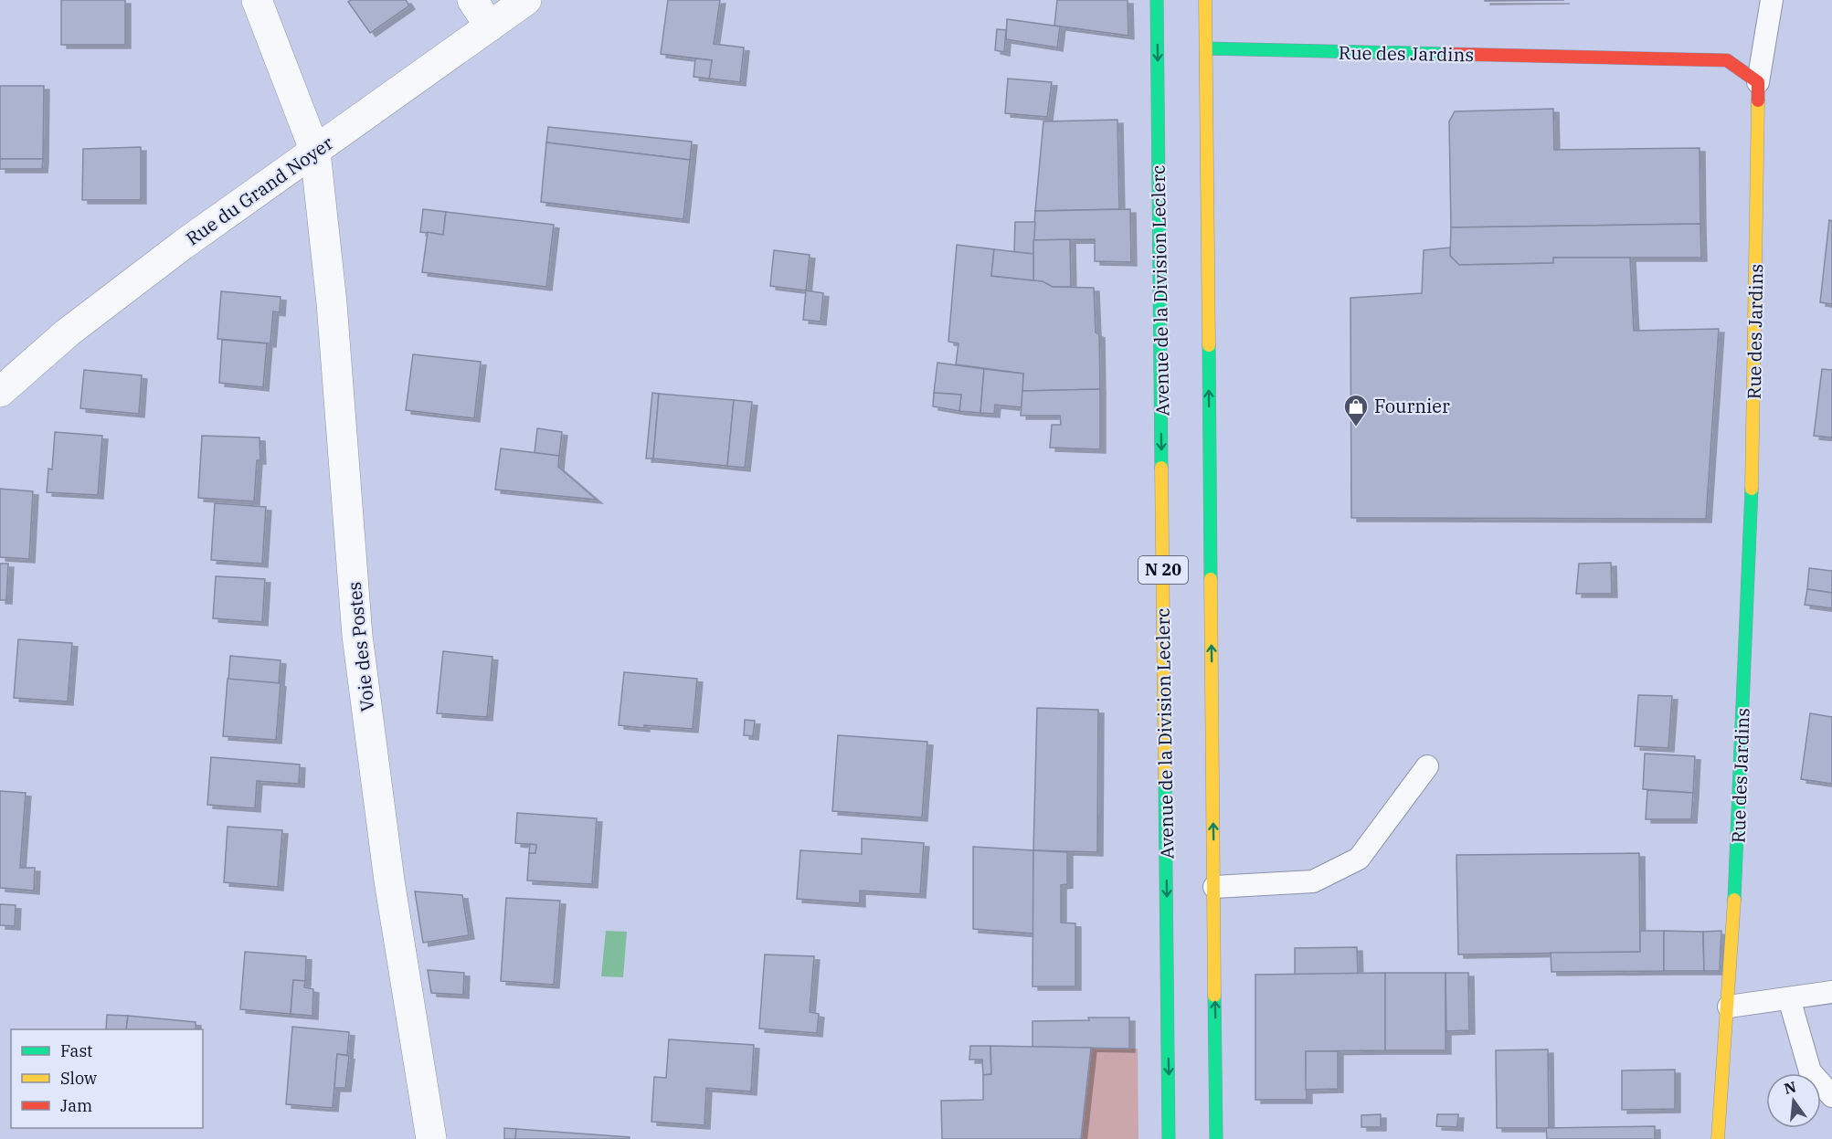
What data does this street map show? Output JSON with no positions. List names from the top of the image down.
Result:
{
  "streets": {
    "main road": ["Rue des Jardins", "Avenue de la Division Leclerc", "N 20"],
    "street": ["Rue du Grand Noyer", "Voie des Postes"]
  },
  "crossings": [
    ["Rue des Jardins", "N 20"],
    ["Rue du Grand Noyer", "Voie des Postes"]
  ],
  "places": {
    "shop": ["Fournier"]
  },
  "legend": ["Fast", "Slow", "Jam"],
  "north": "top"
}
